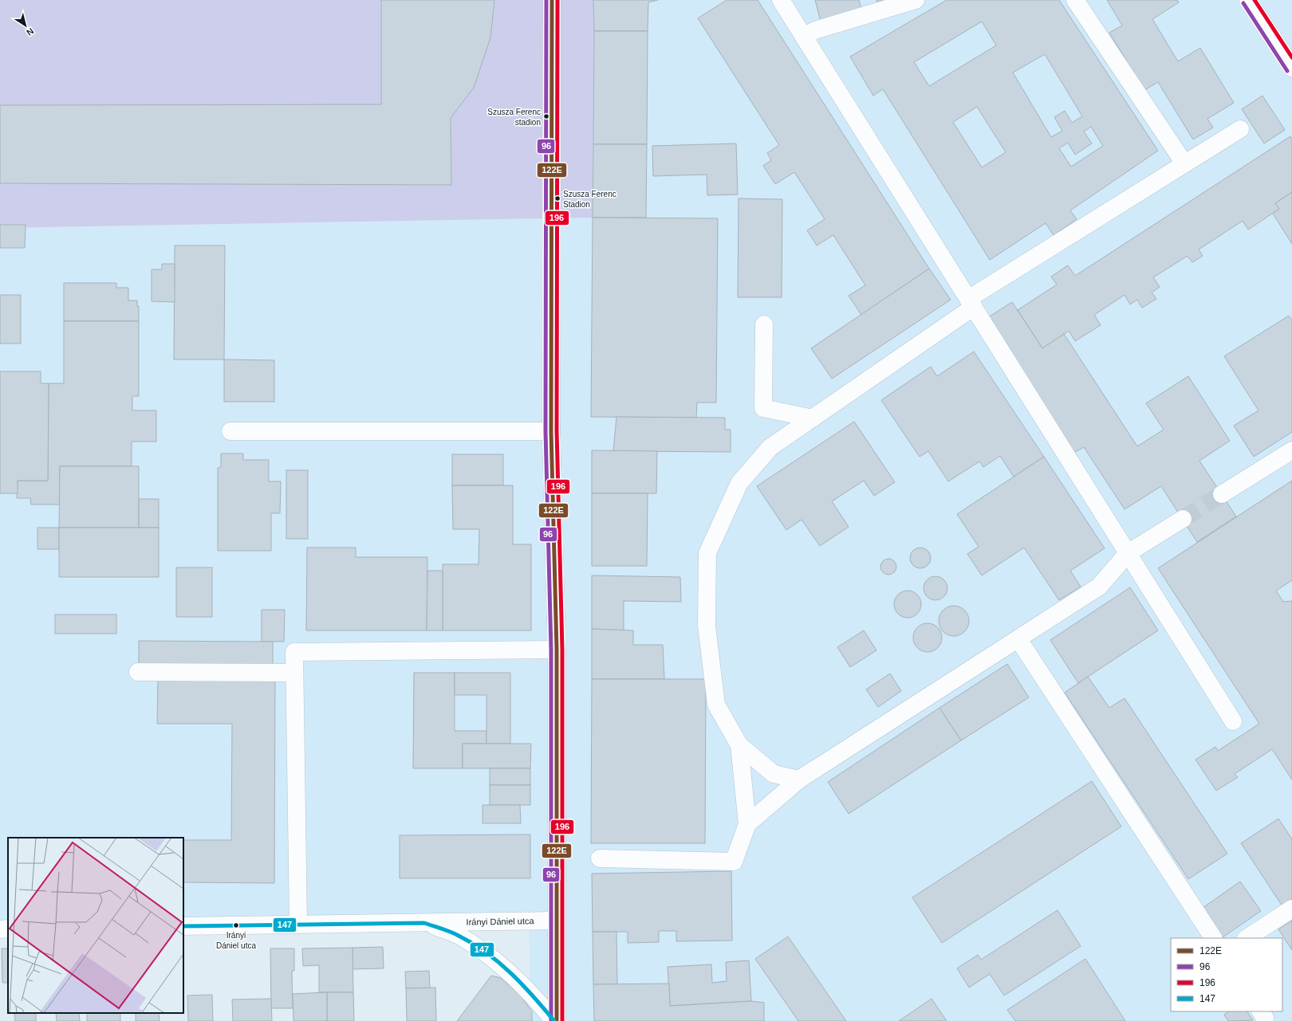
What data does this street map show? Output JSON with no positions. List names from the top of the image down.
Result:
{
  "streets": {
    "street": ["Irányi Dániel utca"]
  },
  "places": ["Szusza Ferenc stadion", "Szusza Ferenc Stadion", "Irányi Dániel utca"],
  "lines": [
    "transit line 122E",
    "transit line 96",
    "transit line 196",
    "transit line 147"
  ],
  "legend": [
    "122E",
    "96",
    "196",
    "147"
  ],
  "north": "bottom right"
}
